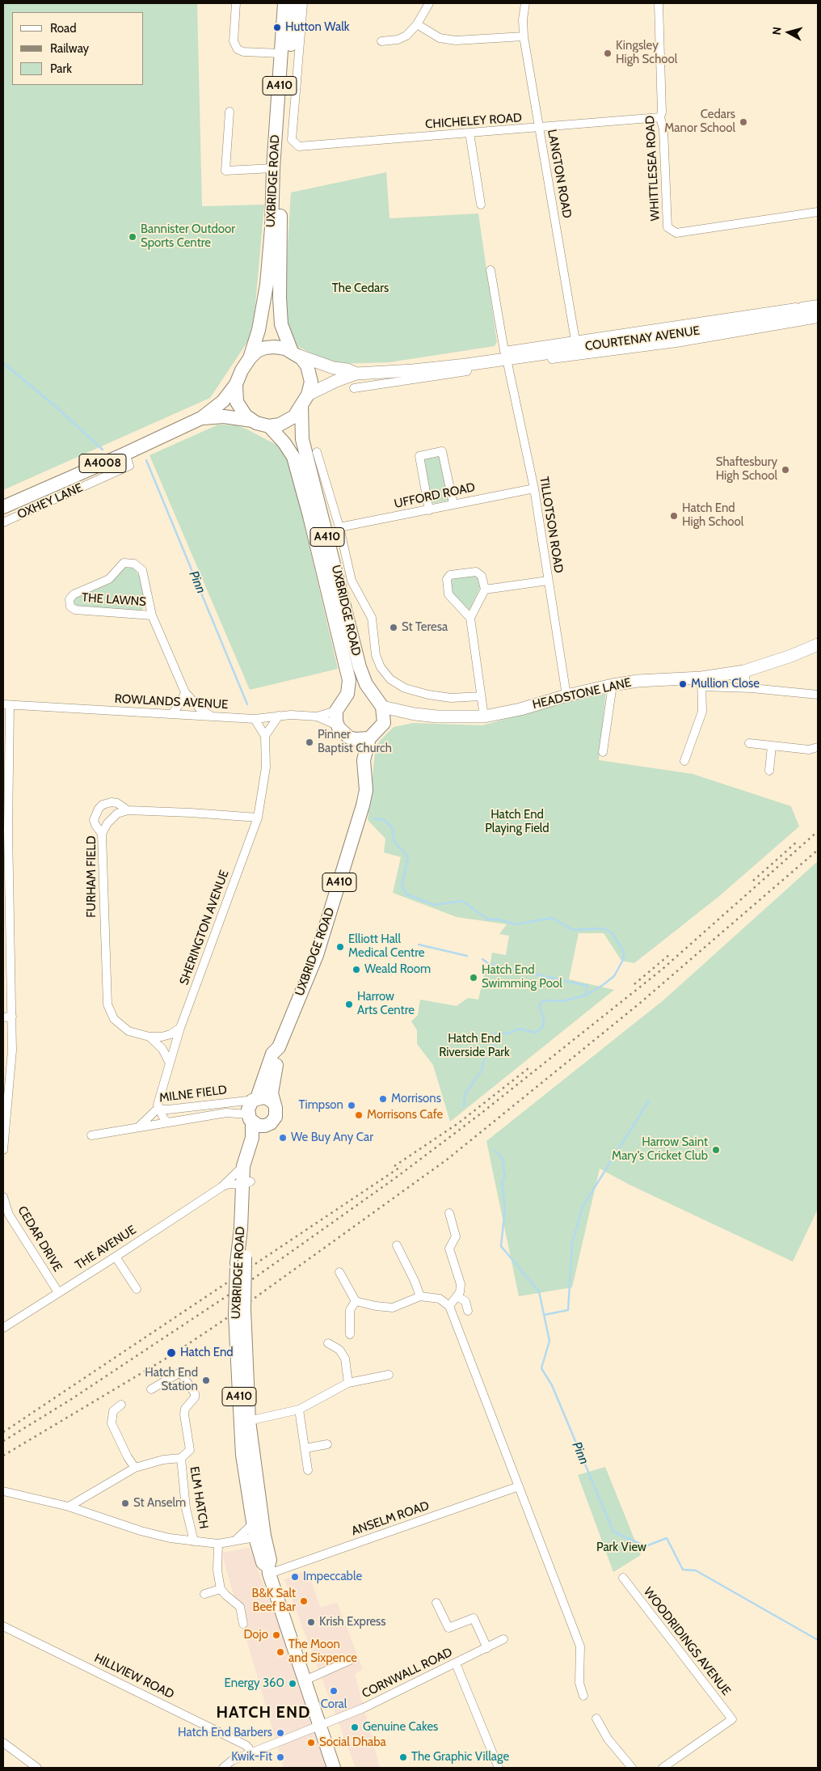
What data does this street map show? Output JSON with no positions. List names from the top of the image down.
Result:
{
  "streets": {
    "main road": [
      "A410",
      "UXBRIDGE ROAD",
      "A4008",
      "OXHEY LANE"
    ],
    "street": [
      "CHICHELEY ROAD",
      "WHITTLESEA ROAD",
      "LANGTON ROAD",
      "COURTENAY AVENUE",
      "UFFORD ROAD",
      "TILLOTSON ROAD",
      "THE LAWNS",
      "HEADSTONE LANE",
      "ROWLANDS AVENUE",
      "FURHAM FIELD",
      "SHERINGTON AVENUE",
      "MILNE FIELD",
      "CEDAR DRIVE",
      "THE AVENUE",
      "ELM HATCH",
      "ANSELM ROAD",
      "WOODRIDINGS AVENUE",
      "CORNWALL ROAD",
      "HILLVIEW ROAD"
    ]
  },
  "crossings": [
    ["A410", "UXBRIDGE ROAD"],
    ["A410", "CORNWALL ROAD"],
    ["CHICHELEY ROAD", "WHITTLESEA ROAD"],
    ["CHICHELEY ROAD", "LANGTON ROAD"],
    ["LANGTON ROAD", "COURTENAY AVENUE"],
    ["UXBRIDGE ROAD", "COURTENAY AVENUE"],
    ["UXBRIDGE ROAD", "OXHEY LANE"],
    ["UXBRIDGE ROAD", "HEADSTONE LANE"],
    ["UXBRIDGE ROAD", "ROWLANDS AVENUE"],
    ["UXBRIDGE ROAD", "MILNE FIELD"],
    ["UXBRIDGE ROAD", "THE AVENUE"],
    ["UXBRIDGE ROAD", "ANSELM ROAD"],
    ["UXBRIDGE ROAD", "CORNWALL ROAD"],
    ["COURTENAY AVENUE", "OXHEY LANE"],
    ["COURTENAY AVENUE", "TILLOTSON ROAD"],
    ["UFFORD ROAD", "TILLOTSON ROAD"],
    ["TILLOTSON ROAD", "HEADSTONE LANE"],
    ["HEADSTONE LANE", "ROWLANDS AVENUE"],
    ["ROWLANDS AVENUE", "SHERINGTON AVENUE"],
    ["FURHAM FIELD", "SHERINGTON AVENUE"],
    ["SHERINGTON AVENUE", "MILNE FIELD"],
    ["CEDAR DRIVE", "THE AVENUE"],
    ["CORNWALL ROAD", "HILLVIEW ROAD"]
  ],
  "districts": ["HATCH END"],
  "water": ["Pinn"],
  "parks": [
    "The Cedars",
    "Hatch End Playing Field",
    "Hatch End Riverside Park",
    "Park View"
  ],
  "places": [
    "Hutton Walk",
    "Kingsley High School",
    "Cedars Manor School",
    "Bannister Outdoor Sports Centre",
    "Shaftesbury High School",
    "Hatch End High School",
    "St Teresa",
    "Mullion Close",
    "Pinner Baptist Church",
    "Elliott Hall Medical Centre",
    "Weald Room",
    "Hatch End Swimming Pool",
    "Harrow Arts Centre",
    "Morrisons",
    "Timpson",
    "Morrisons Cafe",
    "We Buy Any Car",
    "Harrow Saint Mary's Cricket Club",
    "Hatch End",
    "Hatch End Station",
    "St Anselm",
    "Impeccable",
    "B&K Salt Beef Bar",
    "Krish Express",
    "Dojo",
    "The Moon and Sixpence",
    "Energy 360",
    "Coral",
    "Genuine Cakes",
    "Hatch End Barbers",
    "Social Dhaba",
    "Kwik-Fit",
    "The Graphic Village"
  ],
  "legend": ["Road", "Railway", "Park"],
  "north": "left"
}
